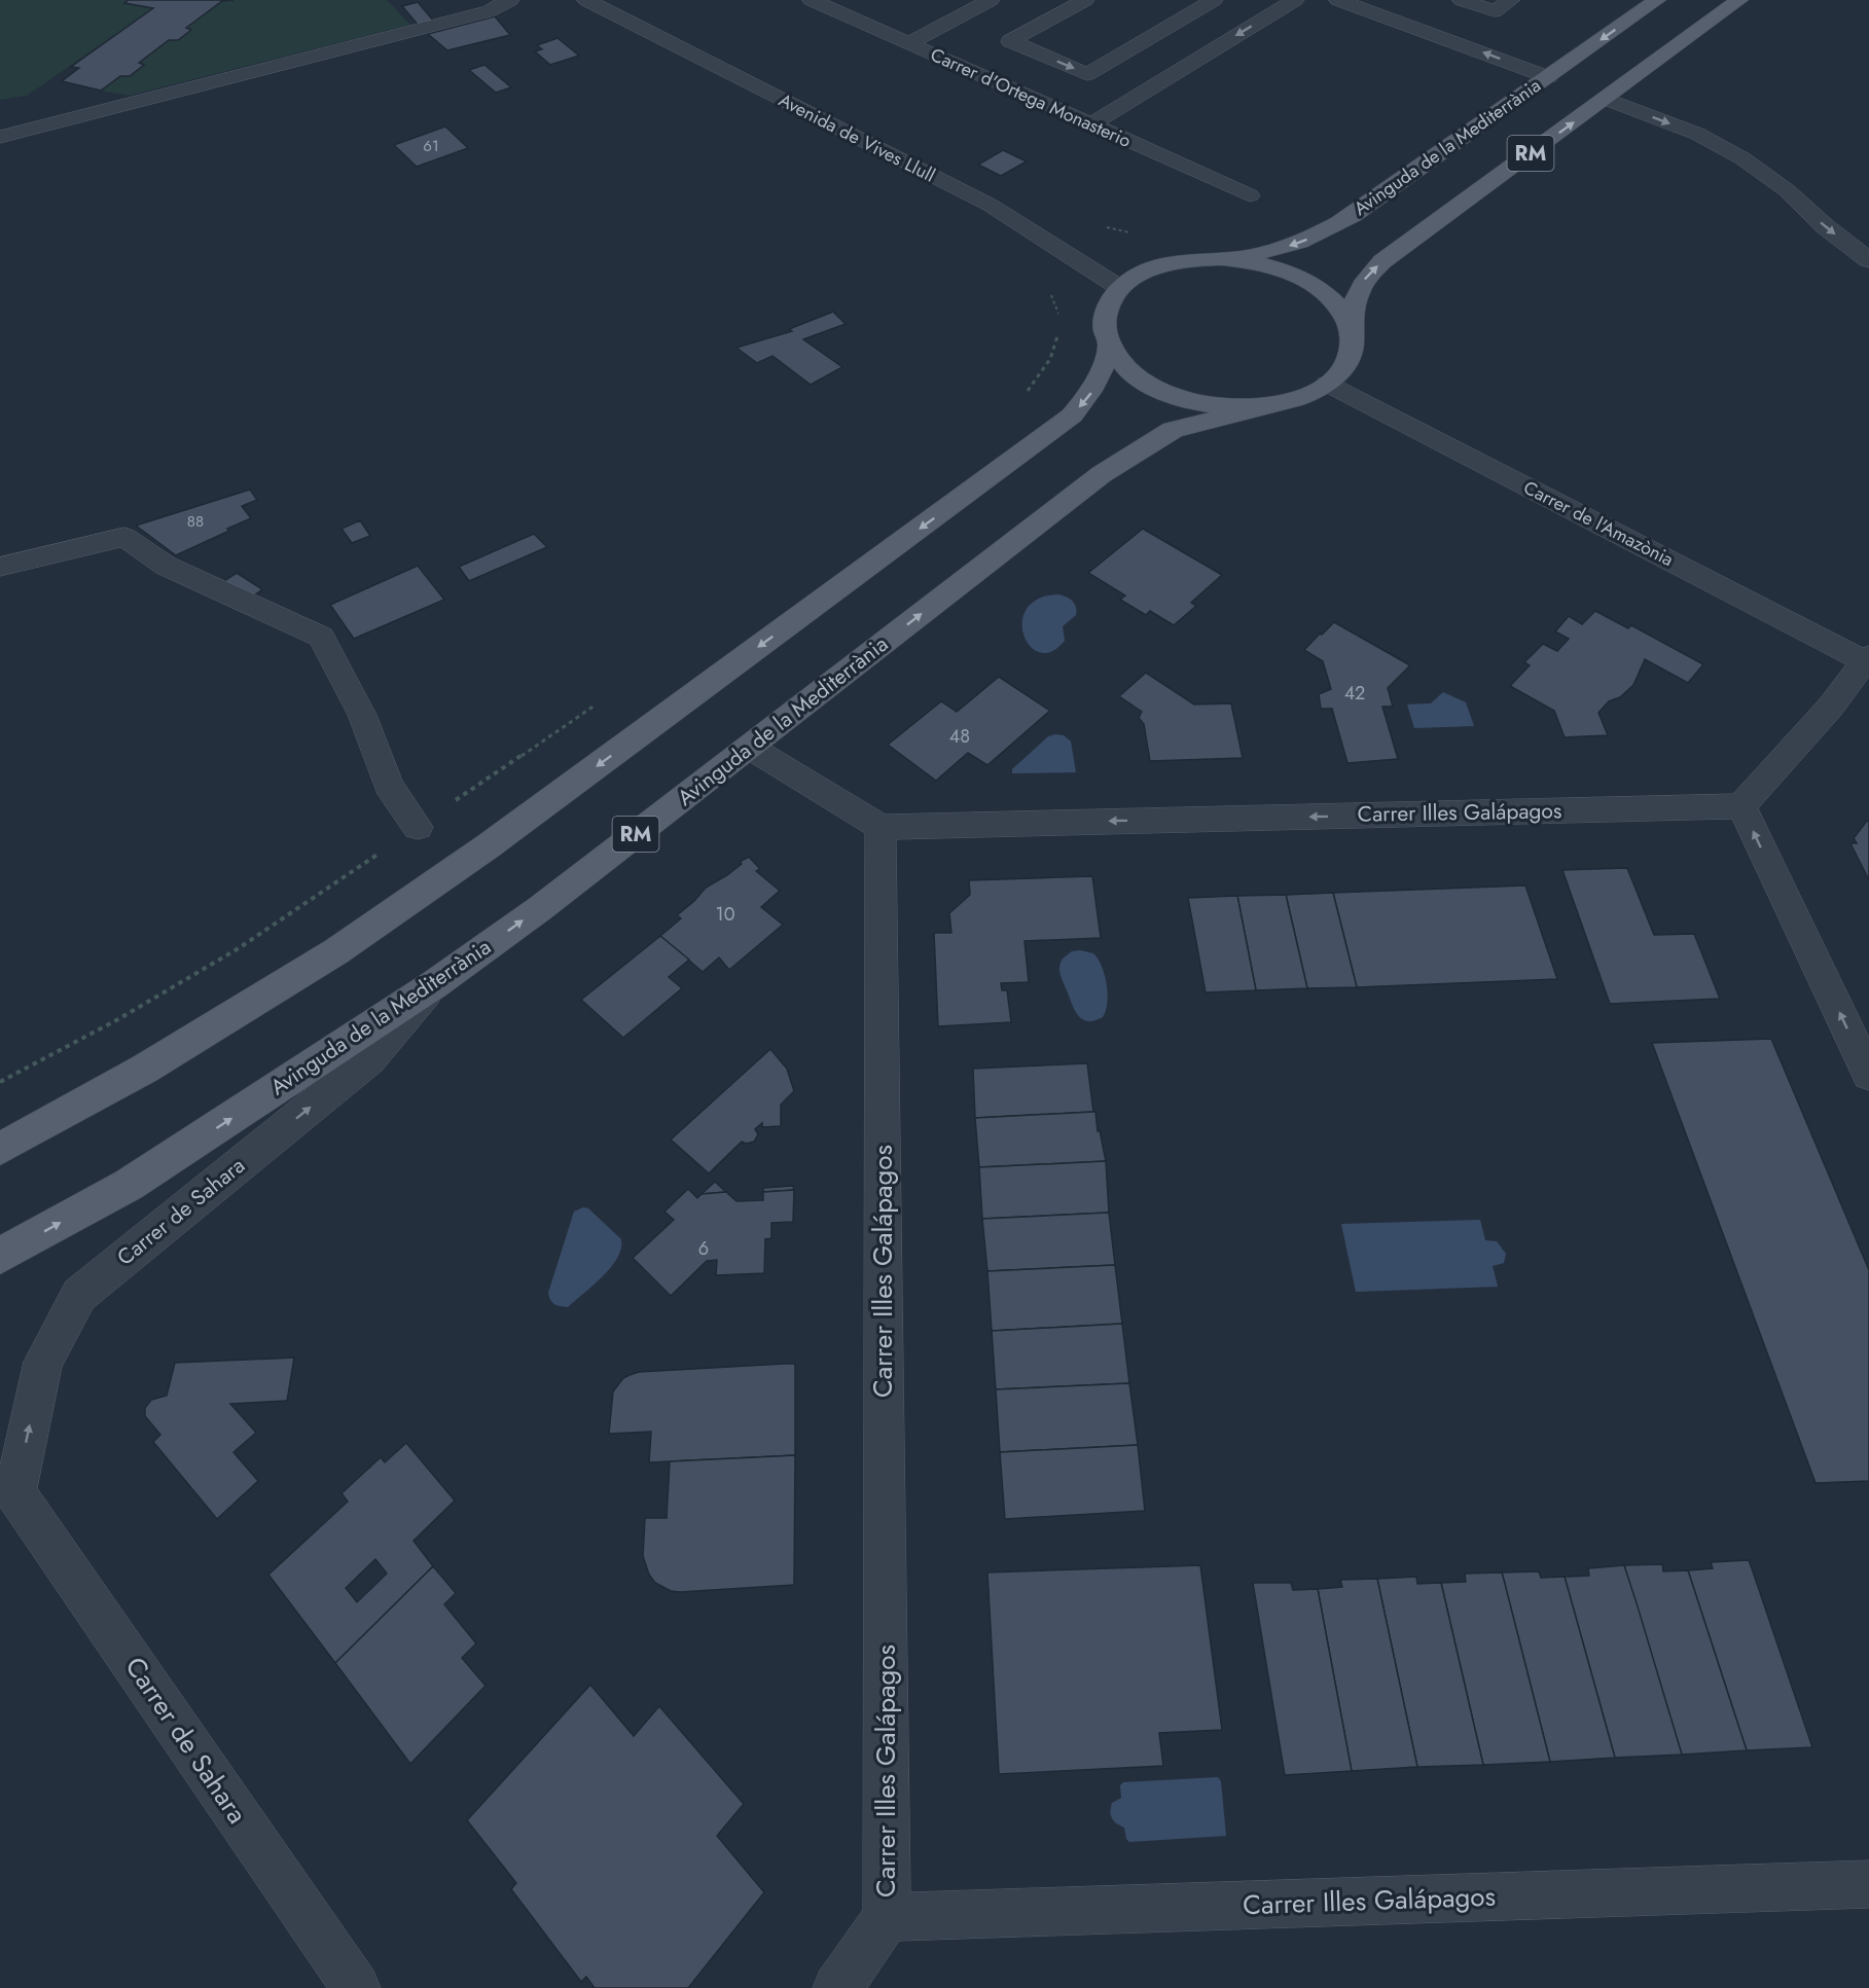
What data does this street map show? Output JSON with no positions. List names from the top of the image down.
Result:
{
  "streets": {
    "main road": ["Avinguda de la Mediterrània", "RM"],
    "street": [
      "Carrer d'Ortega Monasterio",
      "Avenida de Vives Llull",
      "Carrer de l'Amazònia",
      "Carrer Illes Galápagos",
      "Carrer de Sahara"
    ]
  },
  "crossings": [
    ["Avenida de Vives Llull", "Avinguda de la Mediterrània"],
    ["Avenida de Vives Llull", "RM"],
    ["Avenida de Vives Llull", "Carrer de l'Amazònia"],
    ["Avinguda de la Mediterrània", "RM"],
    ["Avinguda de la Mediterrània", "Carrer de l'Amazònia"],
    ["Avinguda de la Mediterrània", "Carrer de Sahara"],
    ["RM", "Carrer de l'Amazònia"]
  ],
  "one_way": ["Carrer de Sahara"],
  "house_numbers": [
    "61",
    "88",
    "42",
    "48",
    "10",
    "6"
  ]
}
